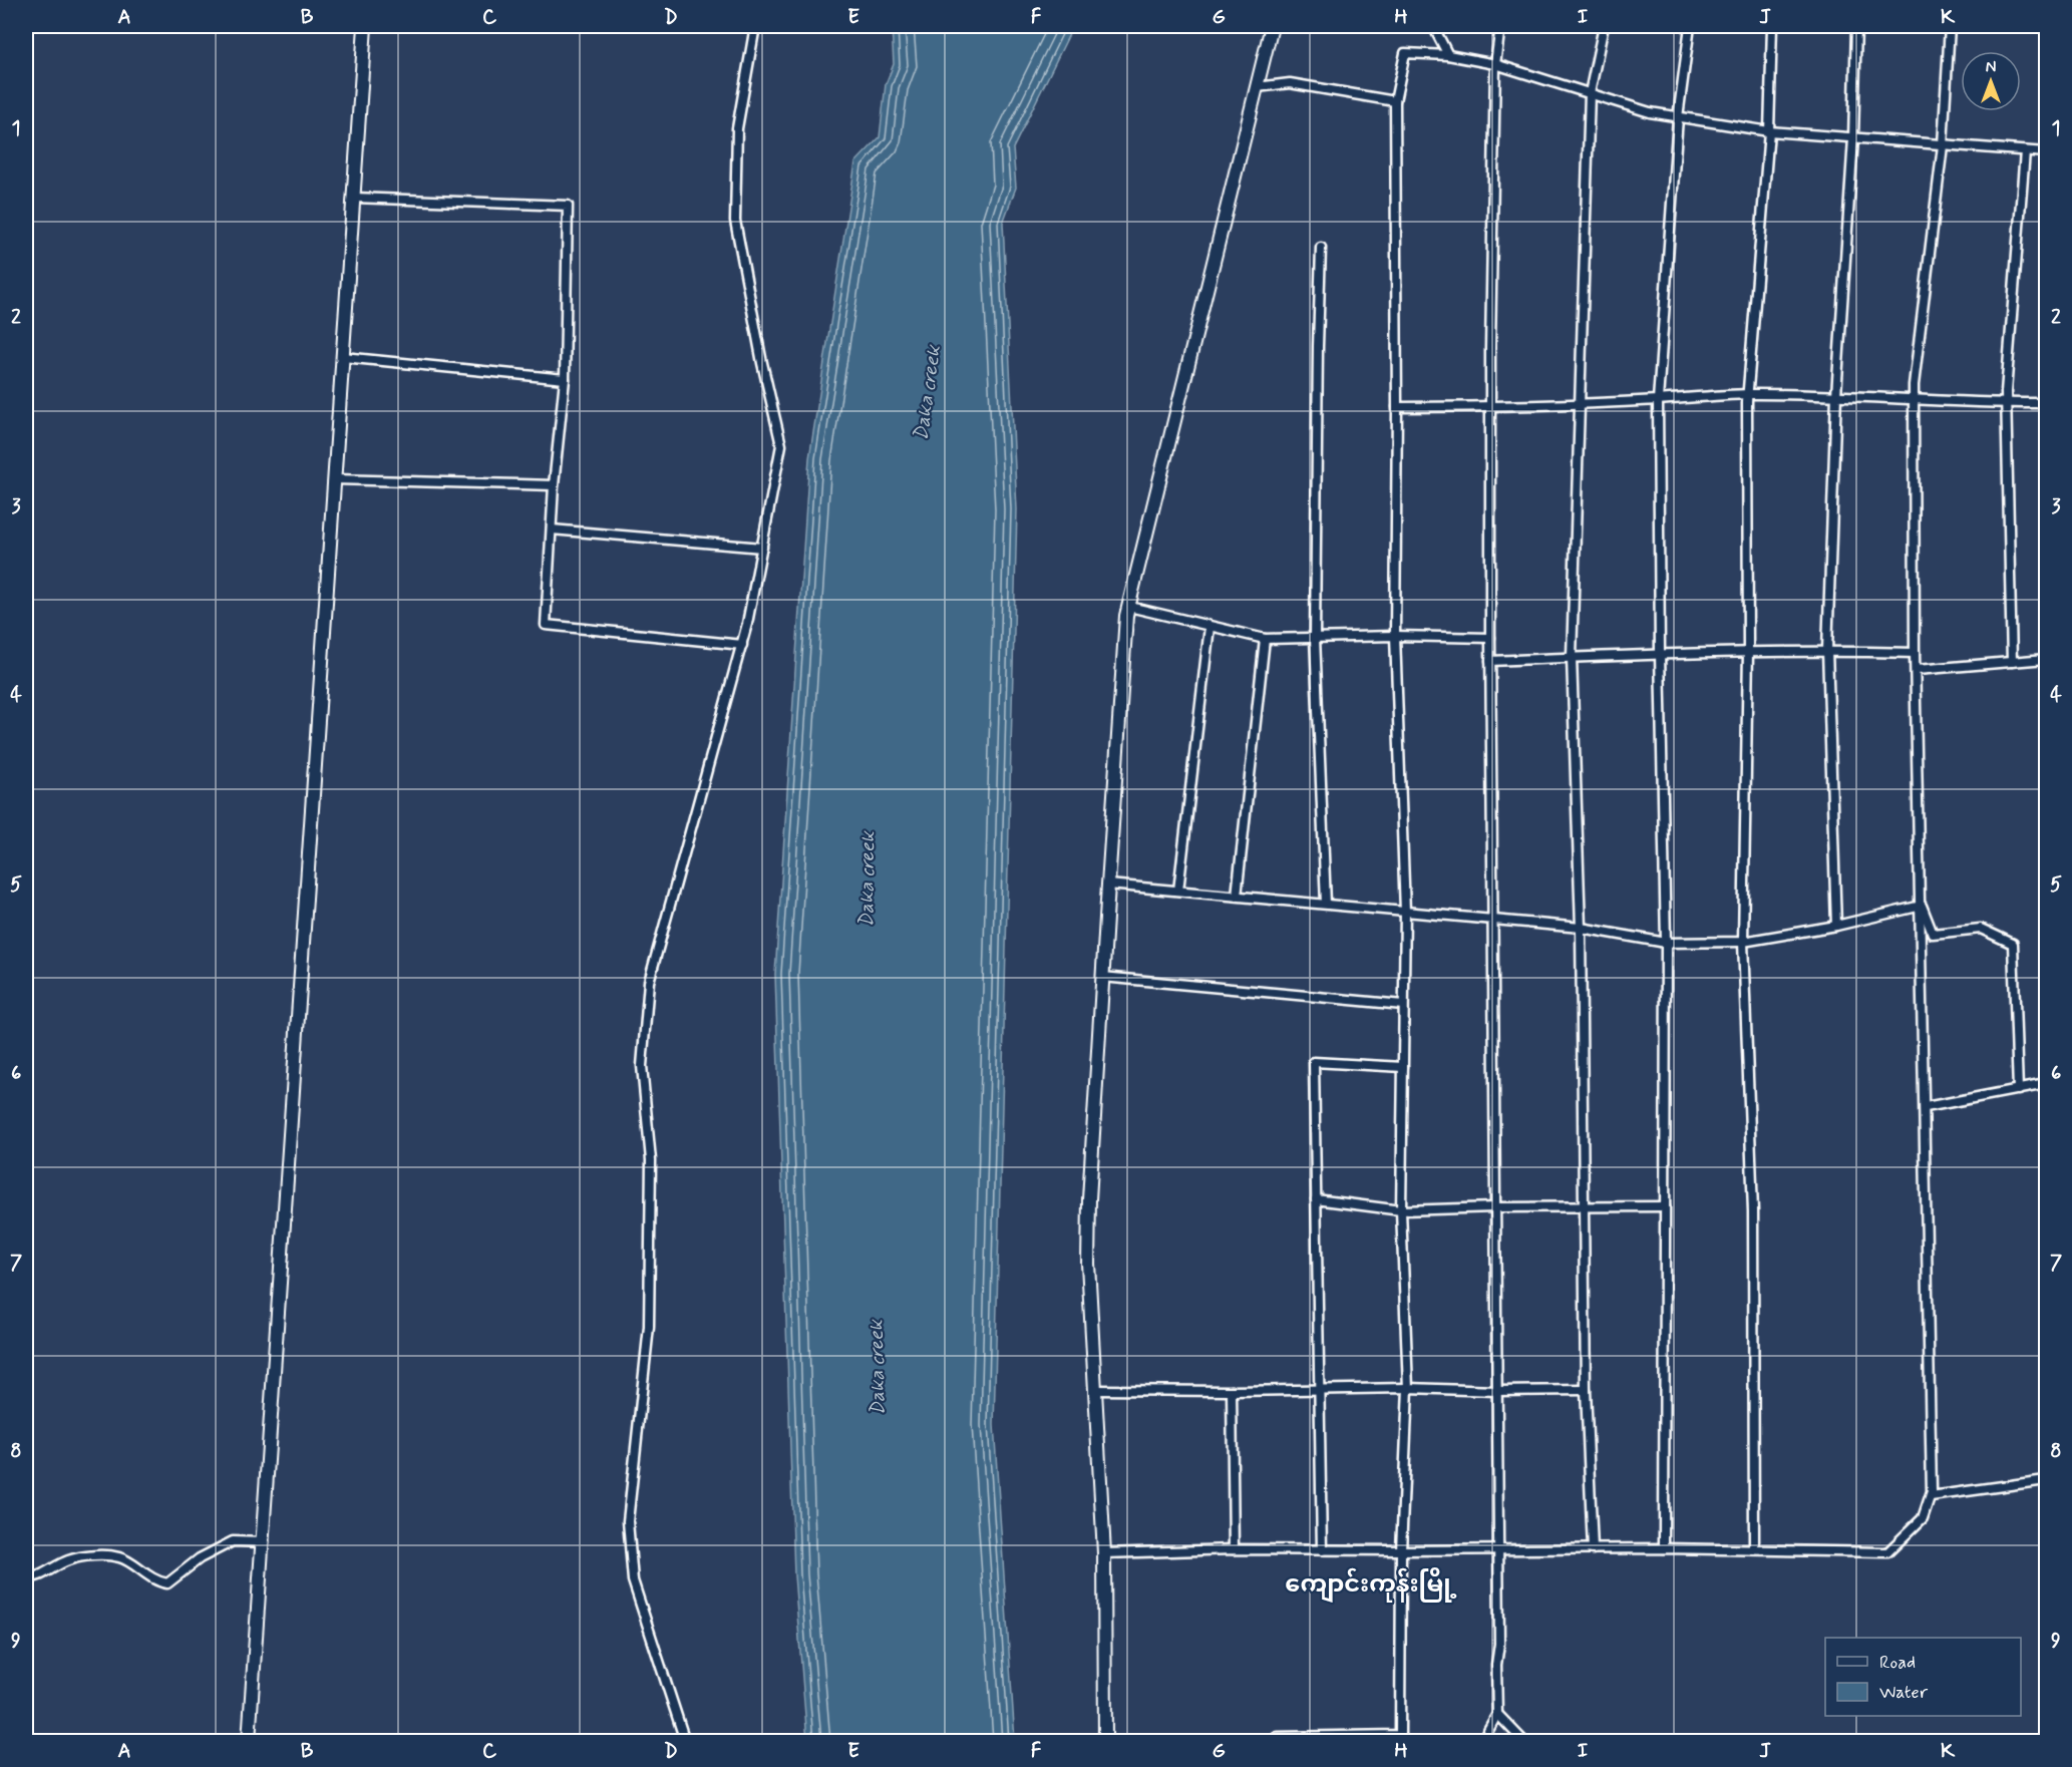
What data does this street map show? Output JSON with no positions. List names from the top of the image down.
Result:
{
  "districts": ["ကျောင်းကုန်းမြို့"],
  "water": ["Daka creek"],
  "legend": ["Road", "Water"],
  "north": "top",
  "grid": {
    "columns": [
      "A",
      "B",
      "C",
      "D",
      "E",
      "F",
      "G",
      "H",
      "I",
      "J",
      "K"
    ],
    "rows": [
      "1",
      "2",
      "3",
      "4",
      "5",
      "6",
      "7",
      "8",
      "9"
    ]
  }
}
